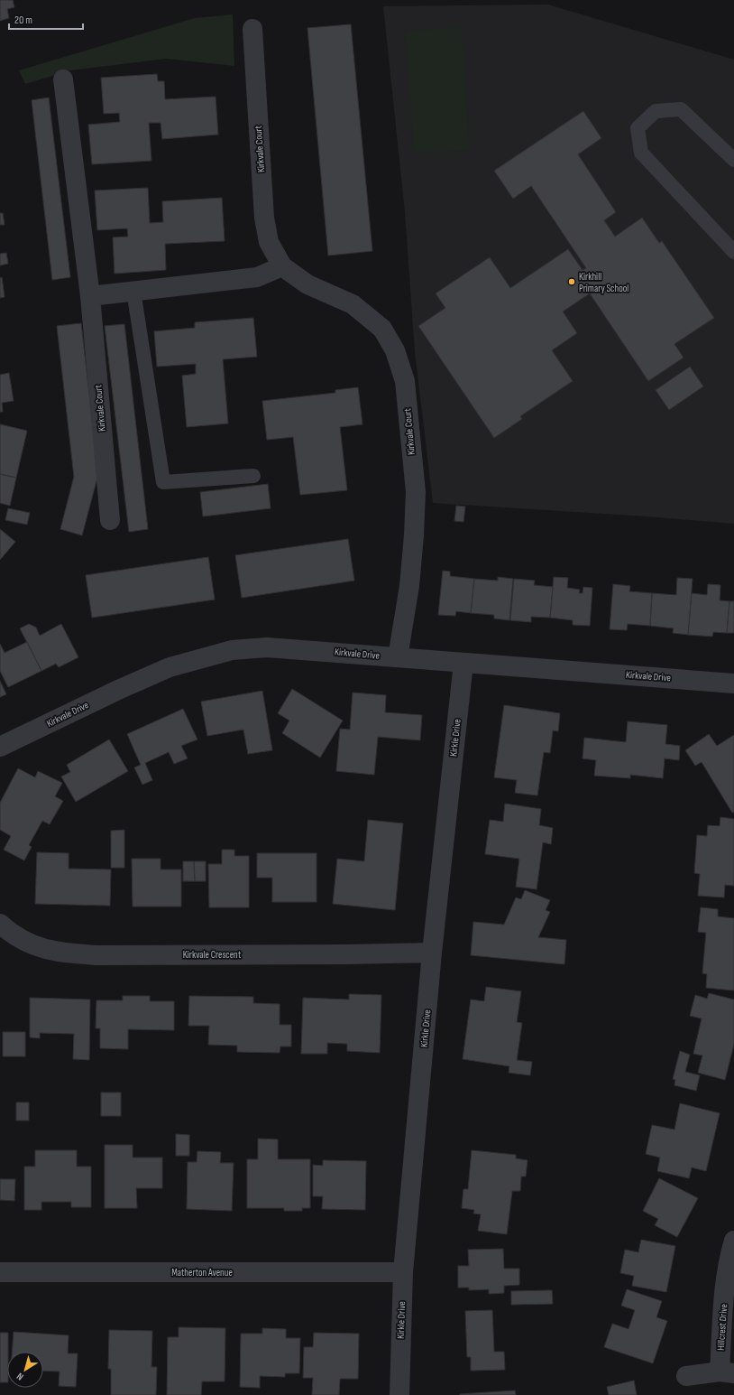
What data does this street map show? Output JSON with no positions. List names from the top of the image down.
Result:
{
  "streets": {
    "street": [
      "Kirkvale Court",
      "Kirkvale Drive",
      "Kirkle Drive",
      "Kirkvale Crescent",
      "Matherton Avenue",
      "Hillcrest Drive"
    ]
  },
  "crossings": [
    ["Kirkvale Court", "Kirkvale Drive"],
    ["Kirkvale Drive", "Kirkle Drive"],
    ["Kirkle Drive", "Kirkvale Crescent"],
    ["Kirkle Drive", "Matherton Avenue"]
  ],
  "places": ["Kirkhill Primary School"],
  "scale_bar": "20 m",
  "north": "bottom left"
}
